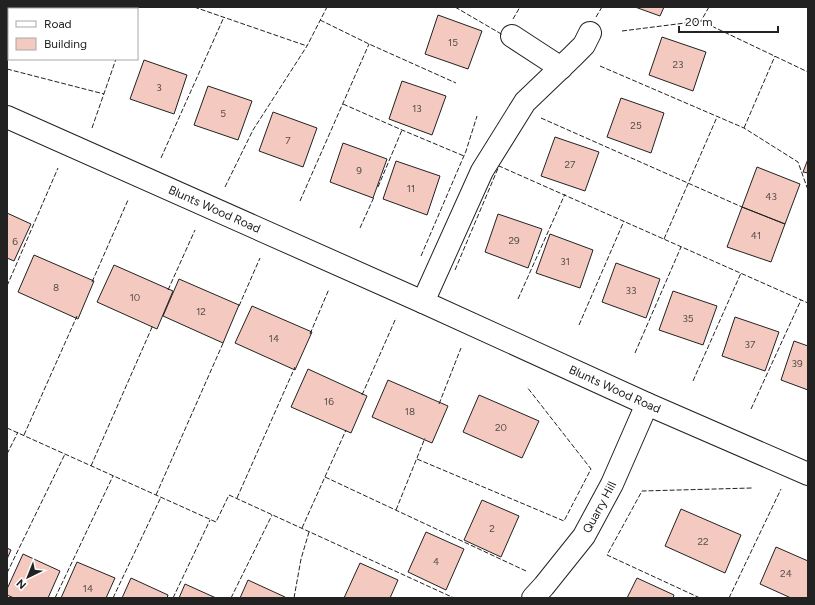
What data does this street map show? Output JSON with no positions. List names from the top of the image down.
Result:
{
  "streets": {
    "street": ["Blunts Wood Road", "Quarry Hill"]
  },
  "crossings": [
    ["Blunts Wood Road", "Quarry Hill"]
  ],
  "house_numbers": [
    "15",
    "23",
    "3",
    "13",
    "5",
    "25",
    "7",
    "27",
    "9",
    "11",
    "43",
    "41",
    "29",
    "6",
    "31",
    "8",
    "33",
    "10",
    "12",
    "35",
    "14",
    "37",
    "39",
    "16",
    "18",
    "20",
    "2",
    "22",
    "4",
    "24",
    "14"
  ],
  "legend": ["Road", "Building"],
  "scale_bar": "20 m",
  "north": "bottom left"
}
